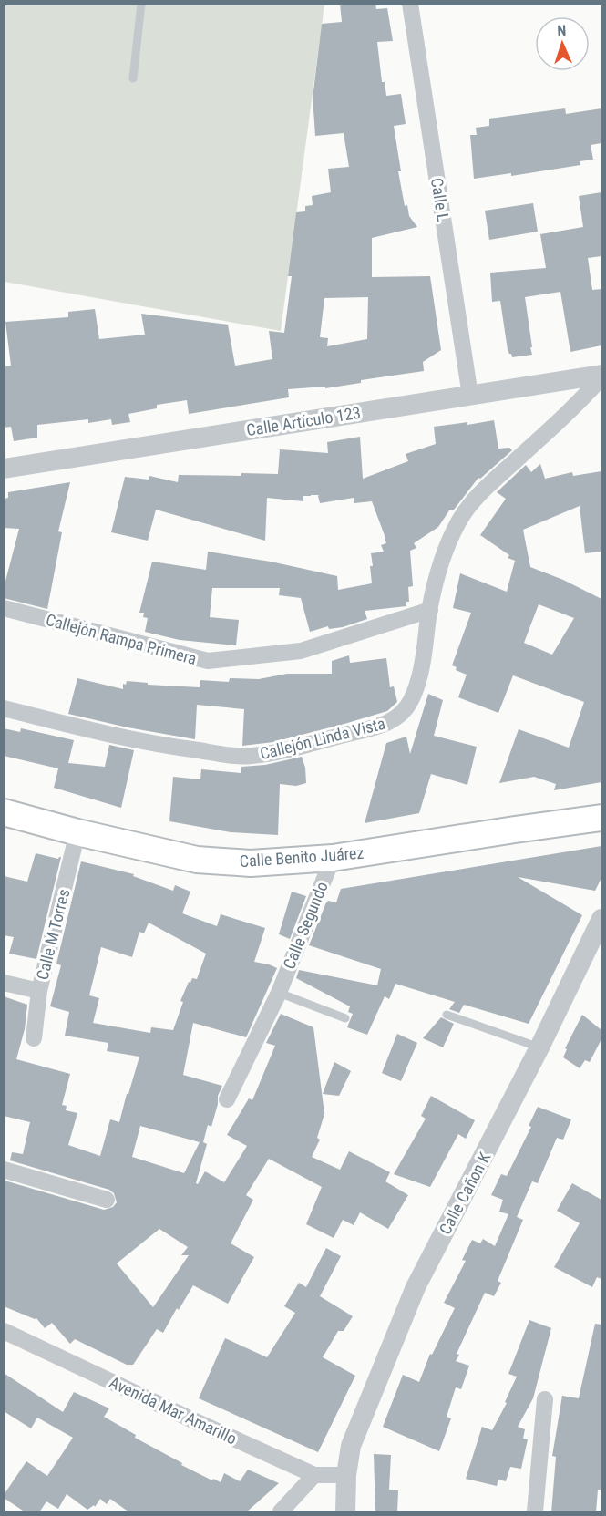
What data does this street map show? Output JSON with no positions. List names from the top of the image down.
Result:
{
  "streets": {
    "main road": ["Calle Benito Juárez"],
    "street": [
      "Calle L",
      "Calle Artículo 123",
      "Callejón Rampa Primera",
      "Callejón Linda Vista",
      "Calle Segundo",
      "Calle M Torres",
      "Calle Cañon K",
      "Avenida Mar Amarillo"
    ]
  },
  "crossings": [
    ["Calle L", "Calle Artículo 123"],
    ["Calle Artículo 123", "Callejón Linda Vista"],
    ["Callejón Rampa Primera", "Callejón Linda Vista"],
    ["Calle Benito Juárez", "Calle Segundo"],
    ["Calle Benito Juárez", "Calle M Torres"],
    ["Calle Cañon K", "Avenida Mar Amarillo"]
  ],
  "north": "top"
}
